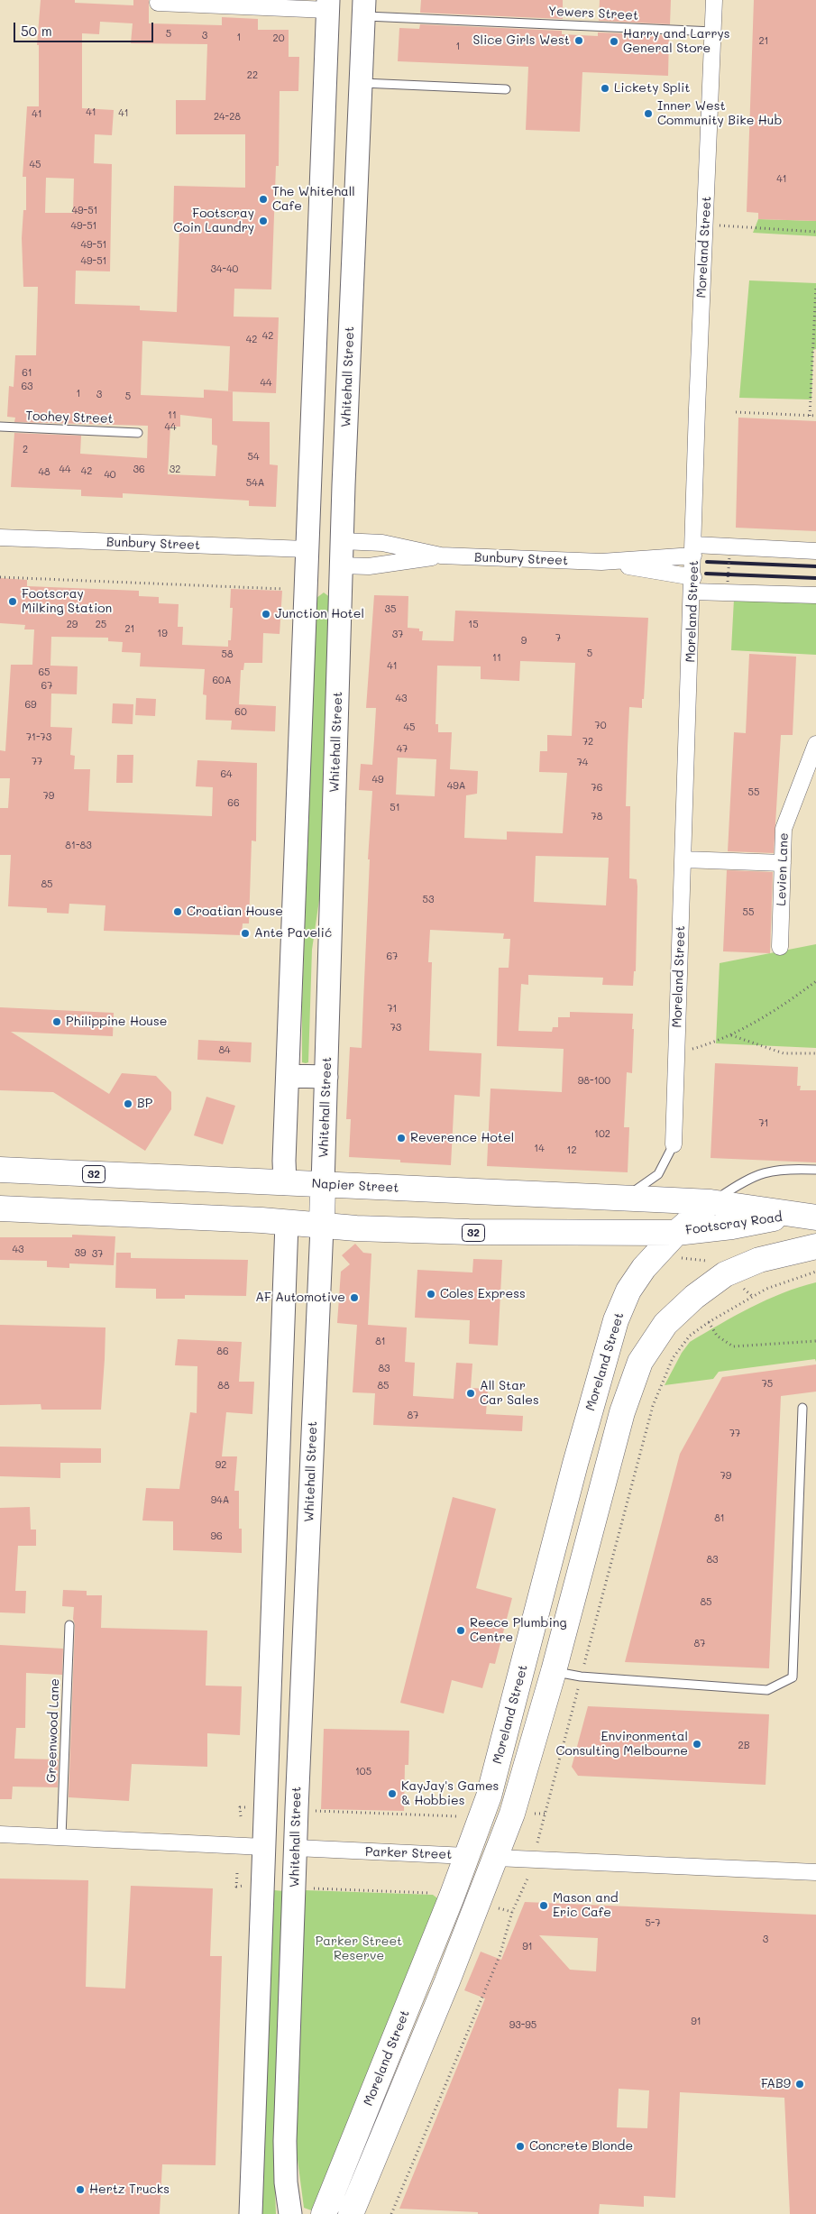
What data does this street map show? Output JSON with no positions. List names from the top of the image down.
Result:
{
  "streets": {
    "main road": [
      "Moreland Street",
      "Whitehall Street",
      "Bunbury Street",
      "32",
      "Napier Street",
      "Footscray Road",
      "Parker Street"
    ],
    "street": ["Levien Lane"],
    "lane": ["Yewers Street", "Toohey Street", "Greenwood Lane"]
  },
  "crossings": [
    ["Yewers Street", "Moreland Street"],
    ["Yewers Street", "Whitehall Street"],
    ["Moreland Street", "Bunbury Street"],
    ["Moreland Street", "32"],
    ["Moreland Street", "Napier Street"],
    ["Moreland Street", "Footscray Road"],
    ["Moreland Street", "Parker Street"],
    ["Whitehall Street", "Bunbury Street"],
    ["Whitehall Street", "32"],
    ["Whitehall Street", "Napier Street"],
    ["Whitehall Street", "Parker Street"],
    ["32", "Footscray Road"],
    ["Napier Street", "Footscray Road"],
    ["Greenwood Lane", "Parker Street"]
  ],
  "parks": ["Parker Street Reserve"],
  "places": [
    "Slice Girls West",
    "Harry and Larrys General Store",
    "Lickety Split",
    "Inner West Community Bike Hub",
    "The Whitehall Cafe",
    "Footscray Coin Laundry",
    "Footscray Milking Station",
    "Junction Hotel",
    "Croatian House",
    "Ante Pavelić",
    "Philippine House",
    "BP",
    "Reverence Hotel",
    "Coles Express",
    "AF Automotive",
    "All Star Car Sales",
    "Reece Plumbing Centre",
    "Environmental Consulting Melbourne",
    "KayJay's Games & Hobbies",
    "Mason and Eric Cafe",
    "FAB9",
    "Concrete Blonde",
    "Hertz Trucks"
  ],
  "house_numbers": [
    "5",
    "3",
    "1",
    "20",
    "21",
    "1",
    "22",
    "41",
    "41",
    "41",
    "24-28",
    "45",
    "41",
    "49-51",
    "49-51",
    "49-51",
    "49-51",
    "34-40",
    "42",
    "42",
    "61",
    "44",
    "63",
    "1",
    "3",
    "5",
    "11",
    "44",
    "2",
    "54",
    "44",
    "36",
    "32",
    "42",
    "48",
    "40",
    "54A",
    "35",
    "29",
    "25",
    "15",
    "21",
    "19",
    "37",
    "7",
    "9",
    "5",
    "58",
    "11",
    "41",
    "65",
    "60A",
    "67",
    "43",
    "69",
    "60",
    "70",
    "45",
    "71-73",
    "72",
    "47",
    "77",
    "74",
    "64",
    "49",
    "49A",
    "76",
    "55",
    "79",
    "66",
    "51",
    "78",
    "81-83",
    "85",
    "53",
    "55",
    "67",
    "71",
    "73",
    "84",
    "98-100",
    "71",
    "102",
    "14",
    "12",
    "43",
    "39",
    "37",
    "81",
    "86",
    "83",
    "75",
    "88",
    "85",
    "87",
    "77",
    "92",
    "79",
    "94A",
    "81",
    "96",
    "83",
    "85",
    "87",
    "2B",
    "105",
    "5-7",
    "3",
    "91",
    "91",
    "93-95"
  ],
  "scale_bar": "50 m"
}
